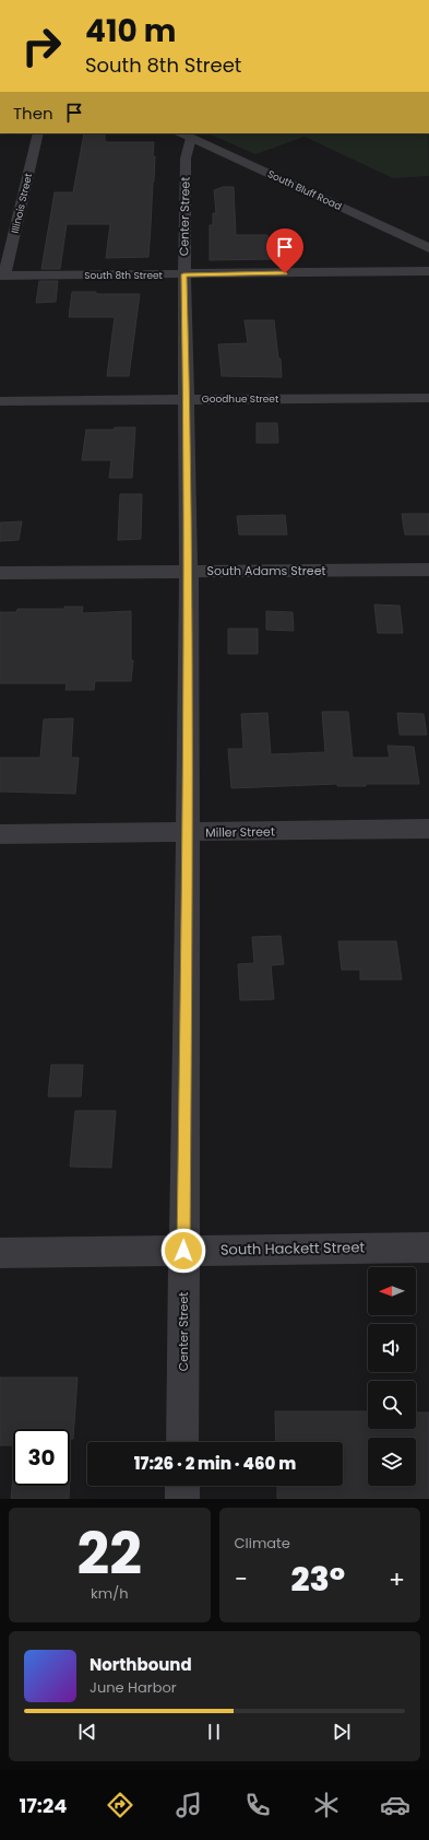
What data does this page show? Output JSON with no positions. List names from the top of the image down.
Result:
{
  "streets": {
    "street": [
      "South Bluff Road",
      "Illinois Street",
      "Center Street",
      "South 8th Street",
      "Goodhue Street",
      "South Adams Street",
      "Miller Street",
      "South Hackett Street"
    ]
  },
  "crossings": [
    ["South Bluff Road", "Center Street"],
    ["Illinois Street", "South 8th Street"],
    ["Center Street", "South 8th Street"],
    ["Center Street", "Goodhue Street"],
    ["Center Street", "South Adams Street"],
    ["Center Street", "Miller Street"],
    ["Center Street", "South Hackett Street"]
  ],
  "north": "left",
  "page": {
    "turn": ["410 m", "South 8th Street"],
    "then": "Then",
    "limit": "30",
    "trip": "17:26 · 2 min · 460 m",
    "tile": [
      ["22", "km/h"],
      "Climate"
    ],
    "heat": ["−", "23°", "+"],
    "song": ["Northbound", "June Harbor"],
    "tabs": "17:24"
  }
}
